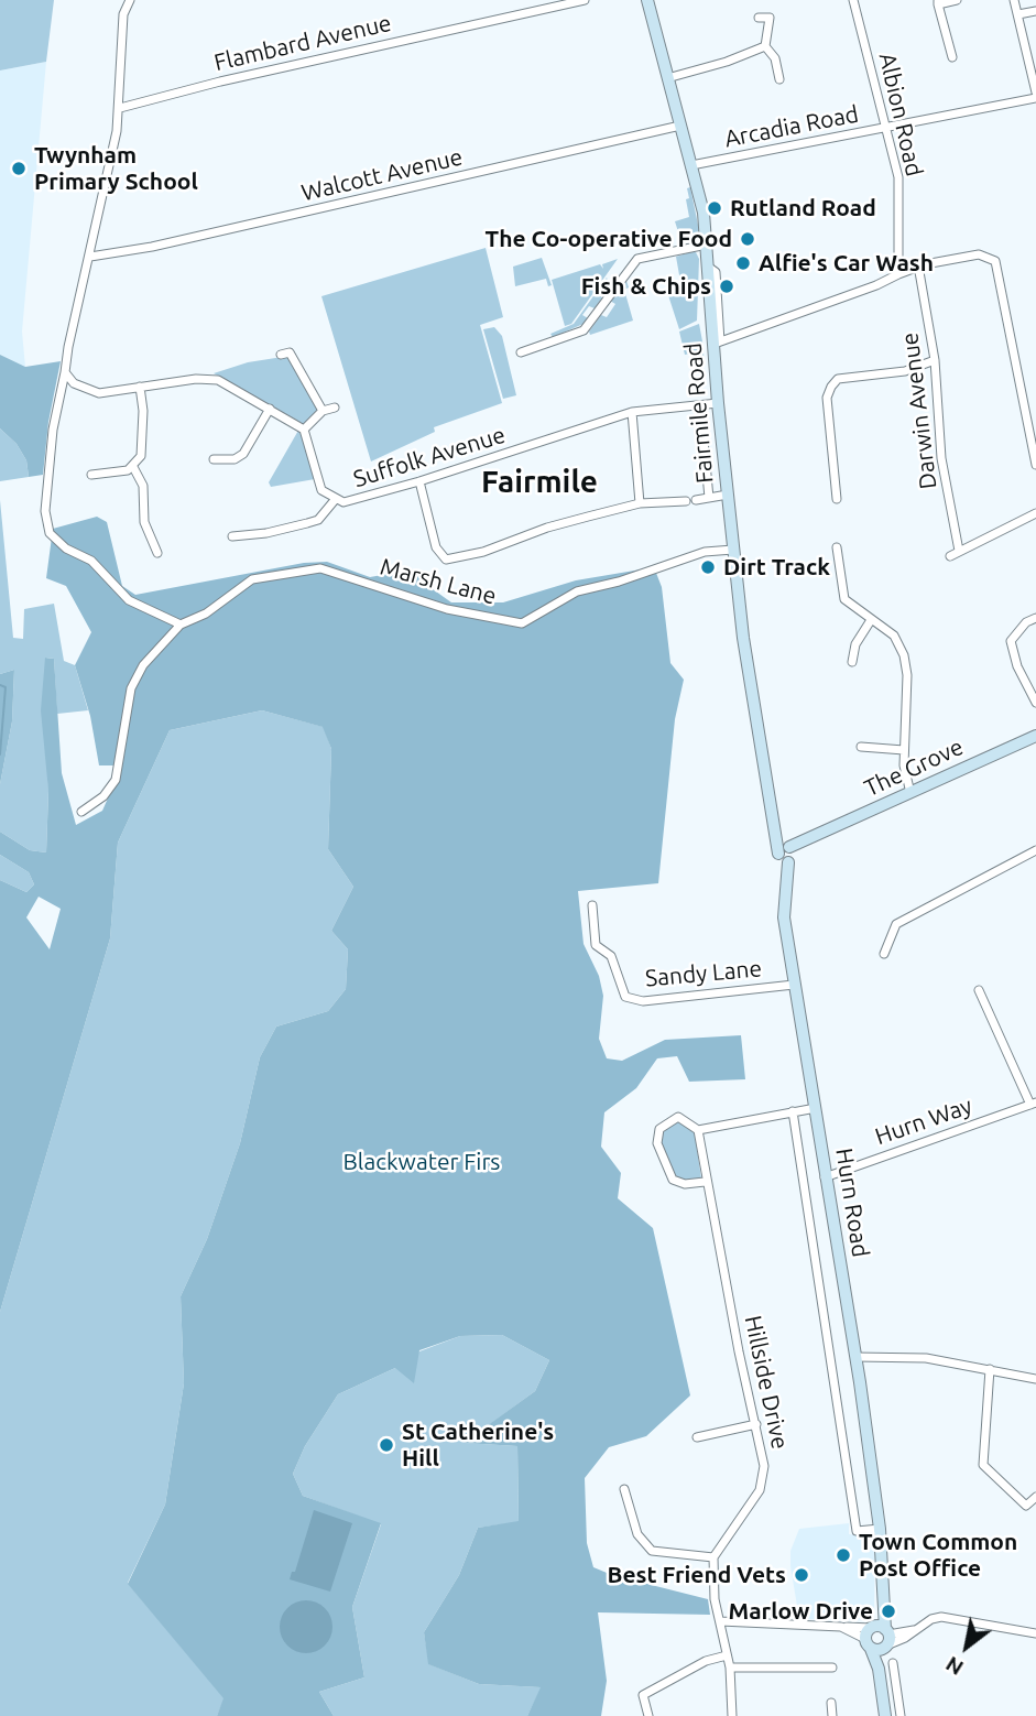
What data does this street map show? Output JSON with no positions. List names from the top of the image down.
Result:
{
  "streets": {
    "main road": ["Fairmile Road", "The Grove", "Hurn Road"],
    "street": [
      "Flambard Avenue",
      "Albion Road",
      "Arcadia Road",
      "Walcott Avenue",
      "Darwin Avenue",
      "Suffolk Avenue",
      "Marsh Lane",
      "Sandy Lane",
      "Hurn Way",
      "Hillside Drive"
    ]
  },
  "crossings": [
    ["Albion Road", "Arcadia Road"],
    ["Arcadia Road", "Fairmile Road"],
    ["Walcott Avenue", "Fairmile Road"],
    ["Fairmile Road", "Suffolk Avenue"],
    ["Fairmile Road", "Marsh Lane"],
    ["Fairmile Road", "The Grove"],
    ["Fairmile Road", "Hurn Road"],
    ["The Grove", "Hurn Road"],
    ["Sandy Lane", "Hurn Road"],
    ["Hurn Way", "Hurn Road"]
  ],
  "districts": ["Fairmile"],
  "parks": ["Blackwater Firs"],
  "places": [
    "Twynham Primary School",
    "Rutland Road",
    "The Co-operative Food",
    "Alfie's Car Wash",
    "Fish & Chips",
    "Dirt Track",
    "St Catherine's Hill",
    "Town Common Post Office",
    "Best Friend Vets",
    "Marlow Drive"
  ],
  "north": "bottom left"
}
